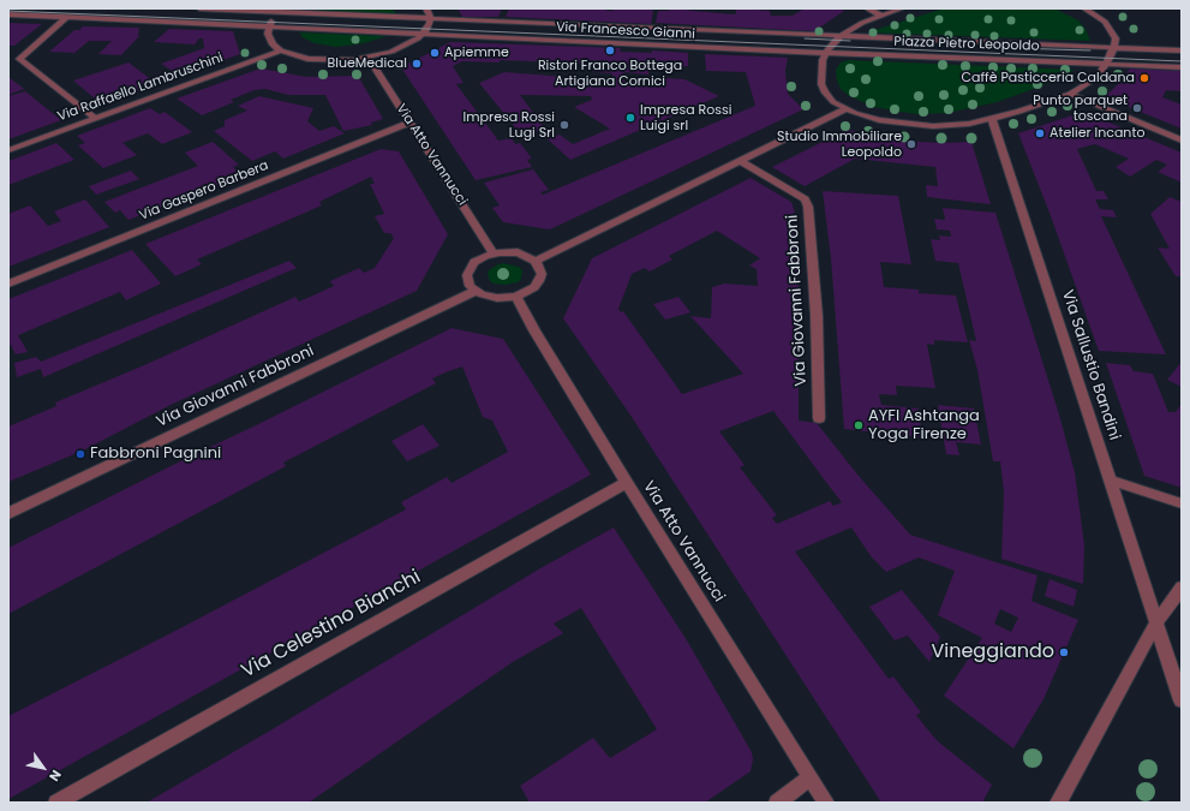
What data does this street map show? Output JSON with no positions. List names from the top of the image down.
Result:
{
  "streets": {
    "street": [
      "Via Francesco Gianni",
      "Piazza Pietro Leopoldo",
      "Via Raffaello Lambruschini",
      "Via Atto Vannucci",
      "Via Gaspero Barbera",
      "Via Giovanni Fabbroni",
      "Via Sallustio Bandini",
      "Via Celestino Bianchi"
    ]
  },
  "crossings": [
    ["Via Francesco Gianni", "Piazza Pietro Leopoldo"],
    ["Via Atto Vannucci", "Via Gaspero Barbera"],
    ["Via Atto Vannucci", "Via Giovanni Fabbroni"],
    ["Via Atto Vannucci", "Via Celestino Bianchi"]
  ],
  "places": [
    "Ristori Franco Bottega Artigiana Cornici",
    "Apiemme",
    "BlueMedical",
    "Caffè Pasticceria Caldana",
    "Punto parquet toscana",
    "Impresa Rossi Luigi srl",
    "Impresa Rossi Lugi Srl",
    "Atelier Incanto",
    "Studio Immobiliare Leopoldo",
    "AYFI Ashtanga Yoga Firenze",
    "Fabbroni Pagnini",
    "Vineggiando"
  ],
  "north": "bottom right"
}
